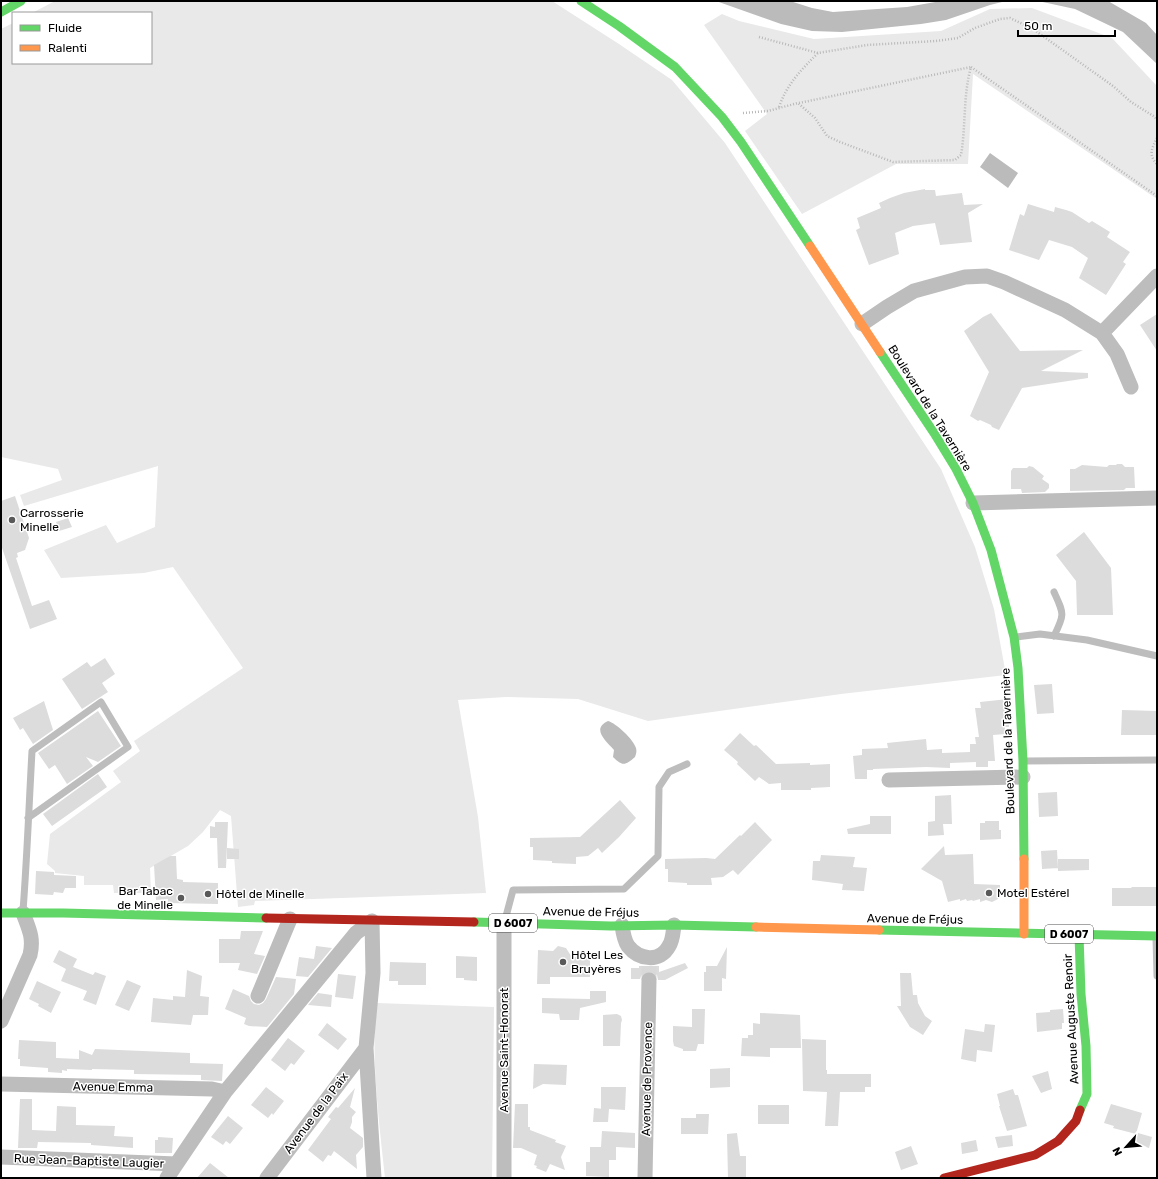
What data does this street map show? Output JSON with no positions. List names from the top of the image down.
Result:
{
  "streets": {
    "street": [
      "Boulevard de la Tavernière",
      "Avenue de Fréjus",
      "D 6007",
      "Avenue Auguste Renoir",
      "Avenue Saint-Honorat",
      "Avenue de Provence",
      "Avenue Emma",
      "Avenue de la Paix",
      "Rue Jean-Baptiste Laugier"
    ]
  },
  "crossings": [
    ["Boulevard de la Tavernière", "Avenue de Fréjus"],
    ["Avenue de Fréjus", "Avenue Auguste Renoir"],
    ["Avenue de Fréjus", "Avenue Saint-Honorat"]
  ],
  "places": [
    "Carrosserie Minelle",
    "Motel Estérel",
    "Hôtel de Minelle",
    "Bar Tabac de Minelle",
    "Hôtel Les Bruyères"
  ],
  "legend": ["Fluide", "Ralenti"],
  "scale_bar": "50 m",
  "north": "bottom left"
}
